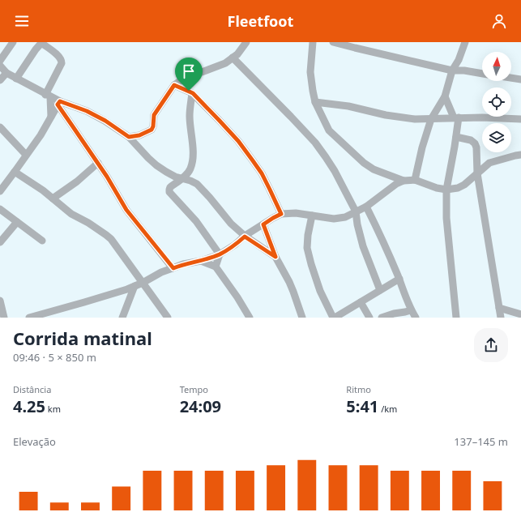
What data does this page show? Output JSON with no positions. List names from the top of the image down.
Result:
{
  "north": "top",
  "page": {
    "header": "Fleetfoot",
    "heading": ["Corrida matinal", "09:46 · 5 × 850 m"],
    "stats": [
      ["Distância", "4.25 km"],
      ["Tempo", "24:09"],
      ["Ritmo", "5:41 /km"]
    ],
    "chart": ["Elevação", "137–145 m"]
  }
}
